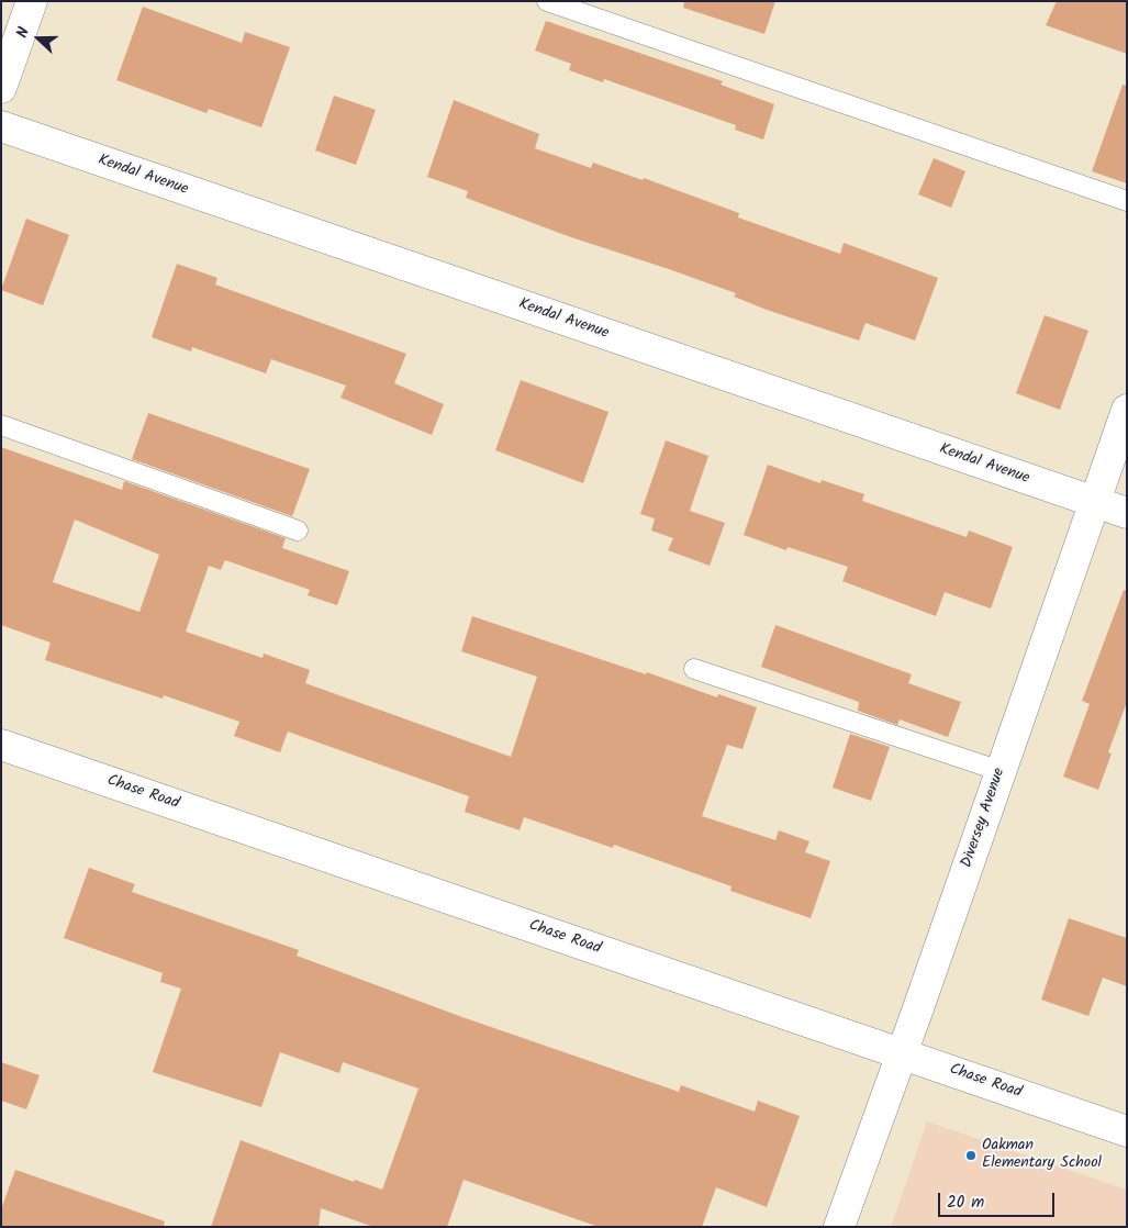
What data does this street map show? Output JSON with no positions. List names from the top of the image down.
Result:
{
  "streets": {
    "street": ["Kendal Avenue", "Chase Road", "Diversey Avenue"]
  },
  "crossings": [
    ["Kendal Avenue", "Diversey Avenue"],
    ["Chase Road", "Diversey Avenue"]
  ],
  "places": ["Oakman Elementary School"],
  "scale_bar": "20 m",
  "north": "left"
}
